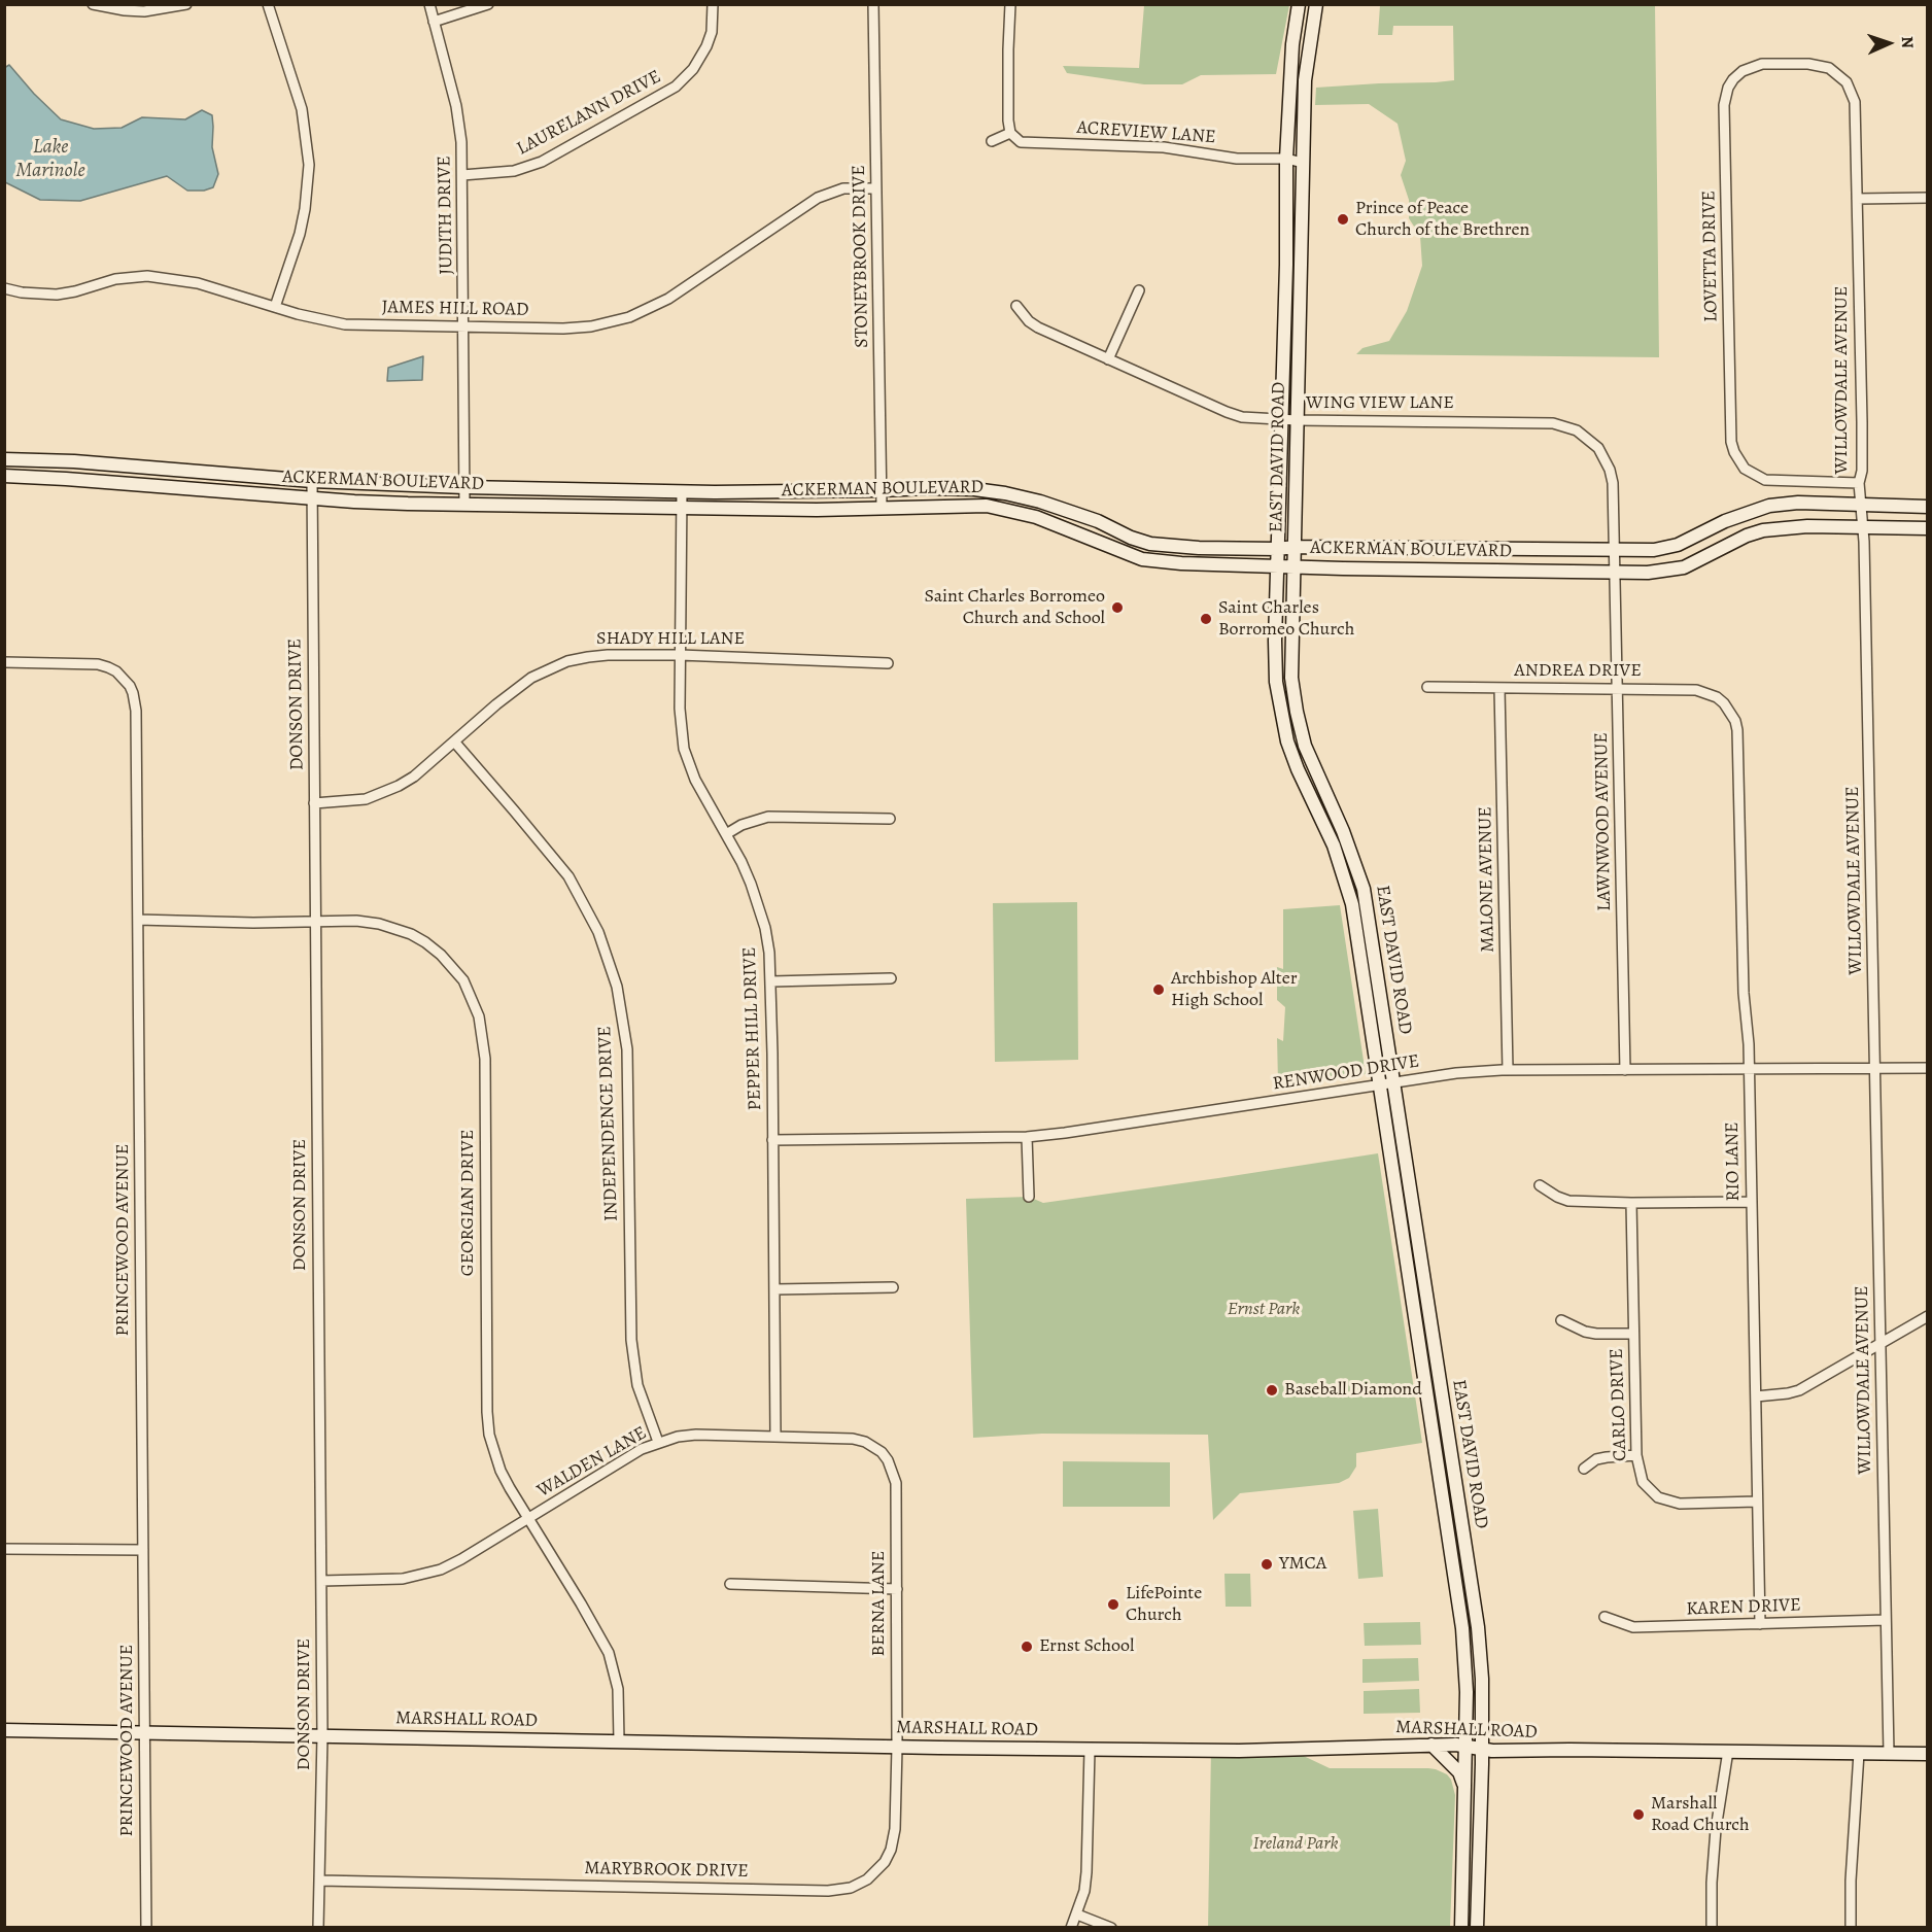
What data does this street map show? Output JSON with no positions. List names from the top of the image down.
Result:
{
  "streets": {
    "street": [
      "LAURELANN DRIVE",
      "ACREVIEW LANE",
      "JUDITH DRIVE",
      "STONEYBROOK DRIVE",
      "LOVETTA DRIVE",
      "JAMES HILL ROAD",
      "WILLOWDALE AVENUE",
      "WING VIEW LANE",
      "EAST DAVID ROAD",
      "ACKERMAN BOULEVARD",
      "SHADY HILL LANE",
      "ANDREA DRIVE",
      "DONSON DRIVE",
      "LAWNWOOD AVENUE",
      "MALONE AVENUE",
      "PEPPER HILL DRIVE",
      "RENWOOD DRIVE",
      "INDEPENDENCE DRIVE",
      "RIO LANE",
      "GEORGIAN DRIVE",
      "PRINCEWOOD AVENUE",
      "CARLO DRIVE",
      "WALDEN LANE",
      "BERNA LANE",
      "KAREN DRIVE",
      "MARSHALL ROAD",
      "MARYBROOK DRIVE"
    ]
  },
  "crossings": [
    ["LAURELANN DRIVE", "JUDITH DRIVE"],
    ["ACREVIEW LANE", "EAST DAVID ROAD"],
    ["JUDITH DRIVE", "JAMES HILL ROAD"],
    ["JUDITH DRIVE", "ACKERMAN BOULEVARD"],
    ["STONEYBROOK DRIVE", "JAMES HILL ROAD"],
    ["STONEYBROOK DRIVE", "ACKERMAN BOULEVARD"],
    ["LOVETTA DRIVE", "WILLOWDALE AVENUE"],
    ["WILLOWDALE AVENUE", "ACKERMAN BOULEVARD"],
    ["WILLOWDALE AVENUE", "RENWOOD DRIVE"],
    ["WILLOWDALE AVENUE", "KAREN DRIVE"],
    ["WILLOWDALE AVENUE", "MARSHALL ROAD"],
    ["WING VIEW LANE", "EAST DAVID ROAD"],
    ["WING VIEW LANE", "ACKERMAN BOULEVARD"],
    ["WING VIEW LANE", "LAWNWOOD AVENUE"],
    ["EAST DAVID ROAD", "ACKERMAN BOULEVARD"],
    ["EAST DAVID ROAD", "RENWOOD DRIVE"],
    ["EAST DAVID ROAD", "MARSHALL ROAD"],
    ["ACKERMAN BOULEVARD", "DONSON DRIVE"],
    ["ACKERMAN BOULEVARD", "LAWNWOOD AVENUE"],
    ["ACKERMAN BOULEVARD", "PEPPER HILL DRIVE"],
    ["SHADY HILL LANE", "DONSON DRIVE"],
    ["SHADY HILL LANE", "PEPPER HILL DRIVE"],
    ["SHADY HILL LANE", "INDEPENDENCE DRIVE"],
    ["ANDREA DRIVE", "LAWNWOOD AVENUE"],
    ["ANDREA DRIVE", "MALONE AVENUE"],
    ["ANDREA DRIVE", "RIO LANE"],
    ["DONSON DRIVE", "GEORGIAN DRIVE"],
    ["DONSON DRIVE", "WALDEN LANE"],
    ["DONSON DRIVE", "MARSHALL ROAD"],
    ["DONSON DRIVE", "MARYBROOK DRIVE"],
    ["LAWNWOOD AVENUE", "RENWOOD DRIVE"],
    ["MALONE AVENUE", "RENWOOD DRIVE"],
    ["PEPPER HILL DRIVE", "RENWOOD DRIVE"],
    ["PEPPER HILL DRIVE", "WALDEN LANE"],
    ["RENWOOD DRIVE", "RIO LANE"],
    ["INDEPENDENCE DRIVE", "WALDEN LANE"],
    ["RIO LANE", "CARLO DRIVE"],
    ["RIO LANE", "KAREN DRIVE"],
    ["GEORGIAN DRIVE", "PRINCEWOOD AVENUE"],
    ["GEORGIAN DRIVE", "WALDEN LANE"],
    ["GEORGIAN DRIVE", "MARSHALL ROAD"],
    ["PRINCEWOOD AVENUE", "MARSHALL ROAD"],
    ["WALDEN LANE", "BERNA LANE"],
    ["BERNA LANE", "MARSHALL ROAD"],
    ["BERNA LANE", "MARYBROOK DRIVE"],
    ["MARSHALL ROAD", "MARYBROOK DRIVE"]
  ],
  "water": ["Lake Marinole"],
  "parks": ["Ernst Park", "Ireland Park"],
  "places": [
    "Prince of Peace Church of the Brethren",
    "Saint Charles Borromeo Church and School",
    "Saint Charles Borromeo Church",
    "Archbishop Alter High School",
    "Baseball Diamond",
    "YMCA",
    "LifePointe Church",
    "Ernst School",
    "Marshall Road Church"
  ],
  "north": "right"
}
